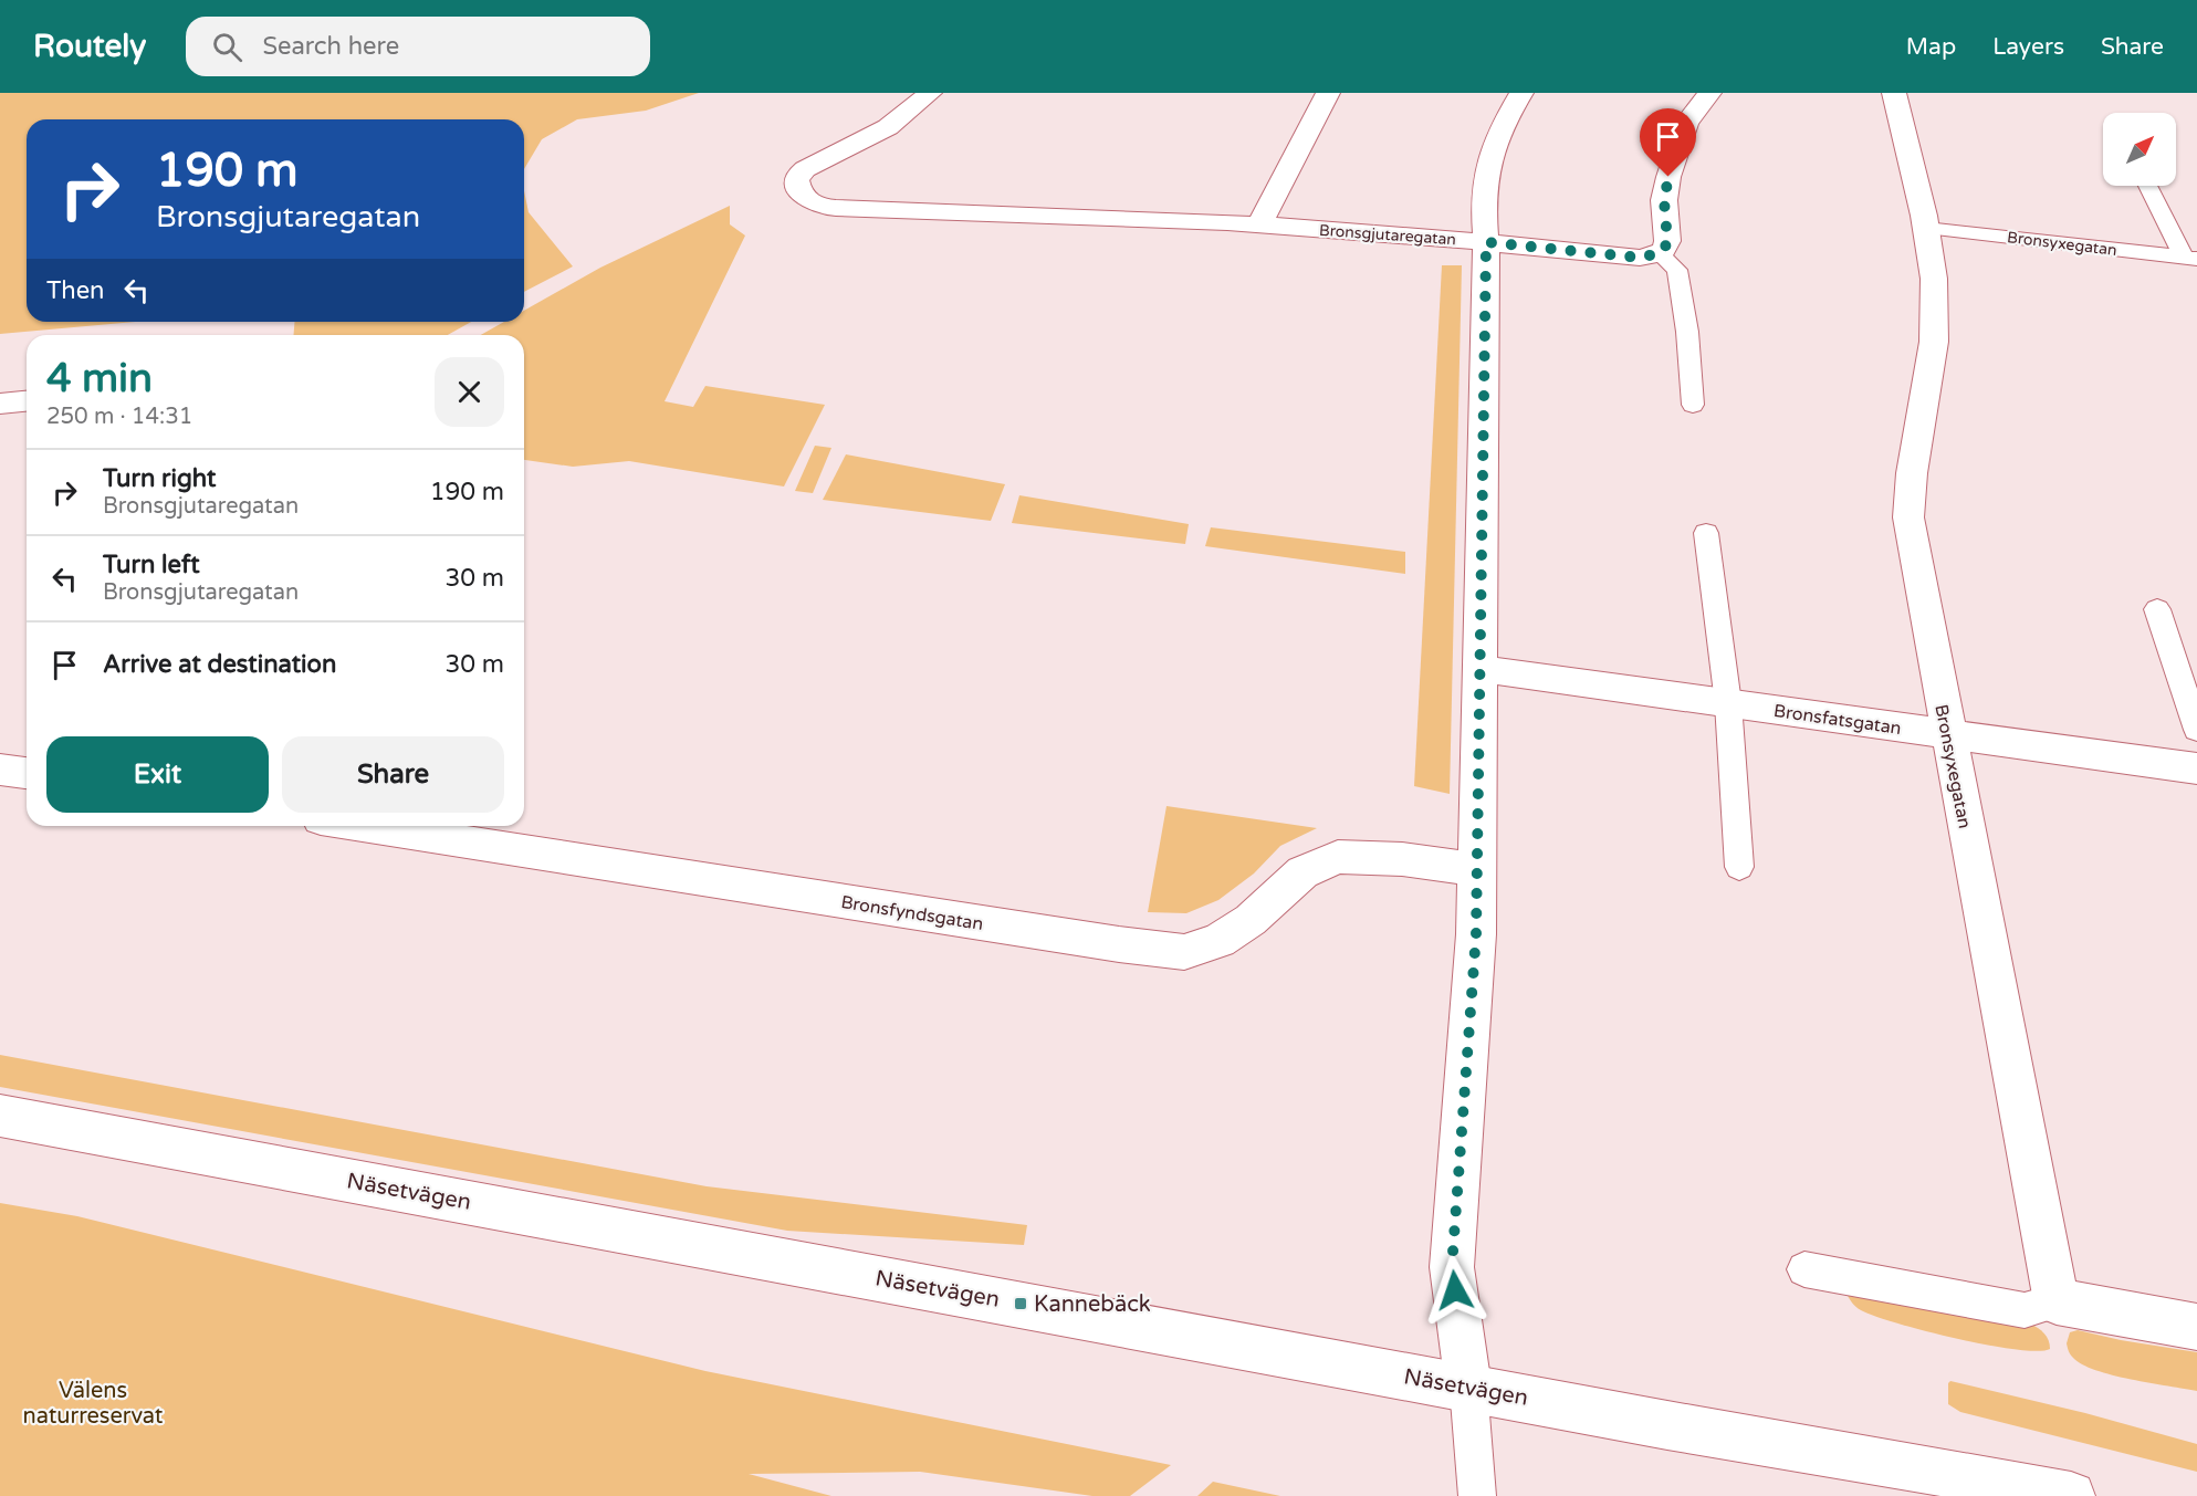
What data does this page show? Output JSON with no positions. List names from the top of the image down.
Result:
{
  "streets": {
    "street": [
      "Bronsgjutaregatan",
      "Bronsyxegatan",
      "Bronsfatsgatan",
      "Bronsfyndsgatan",
      "Näsetvägen"
    ]
  },
  "crossings": [
    ["Bronsyxegatan", "Bronsfatsgatan"]
  ],
  "parks": ["Välens naturreservat"],
  "places": {
    "transit": ["Kannebäck"]
  },
  "north": "top right",
  "page": {
    "header": "Routely",
    "search": "Search here",
    "nav": ["Map", "Layers", "Share"],
    "turn": ["190 m", "Bronsgjutaregatan"],
    "then": "Then",
    "heading": ["4 min", "250 m · 14:31"],
    "list": [
      {
        "name": "Turn right",
        "note": "Bronsgjutaregatan",
        "value": "190 m"
      },
      {
        "name": "Turn left",
        "note": "Bronsgjutaregatan",
        "value": "30 m"
      },
      {
        "name": "Arrive at destination",
        "value": "30 m"
      }
    ],
    "buttons": ["Exit", "Share"]
  }
}
